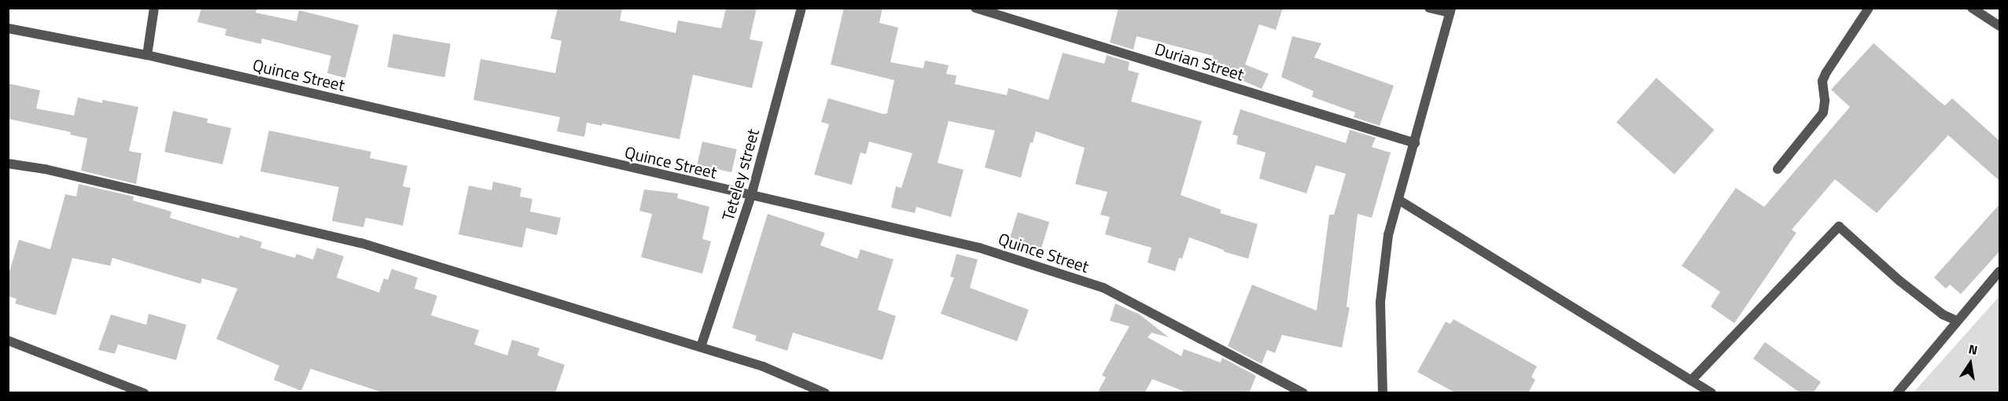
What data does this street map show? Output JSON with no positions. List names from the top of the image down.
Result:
{
  "streets": {
    "street": ["Durian Street", "Quince Street", "Teteley street"]
  },
  "crossings": [
    ["Quince Street", "Teteley street"]
  ],
  "north": "top"
}
